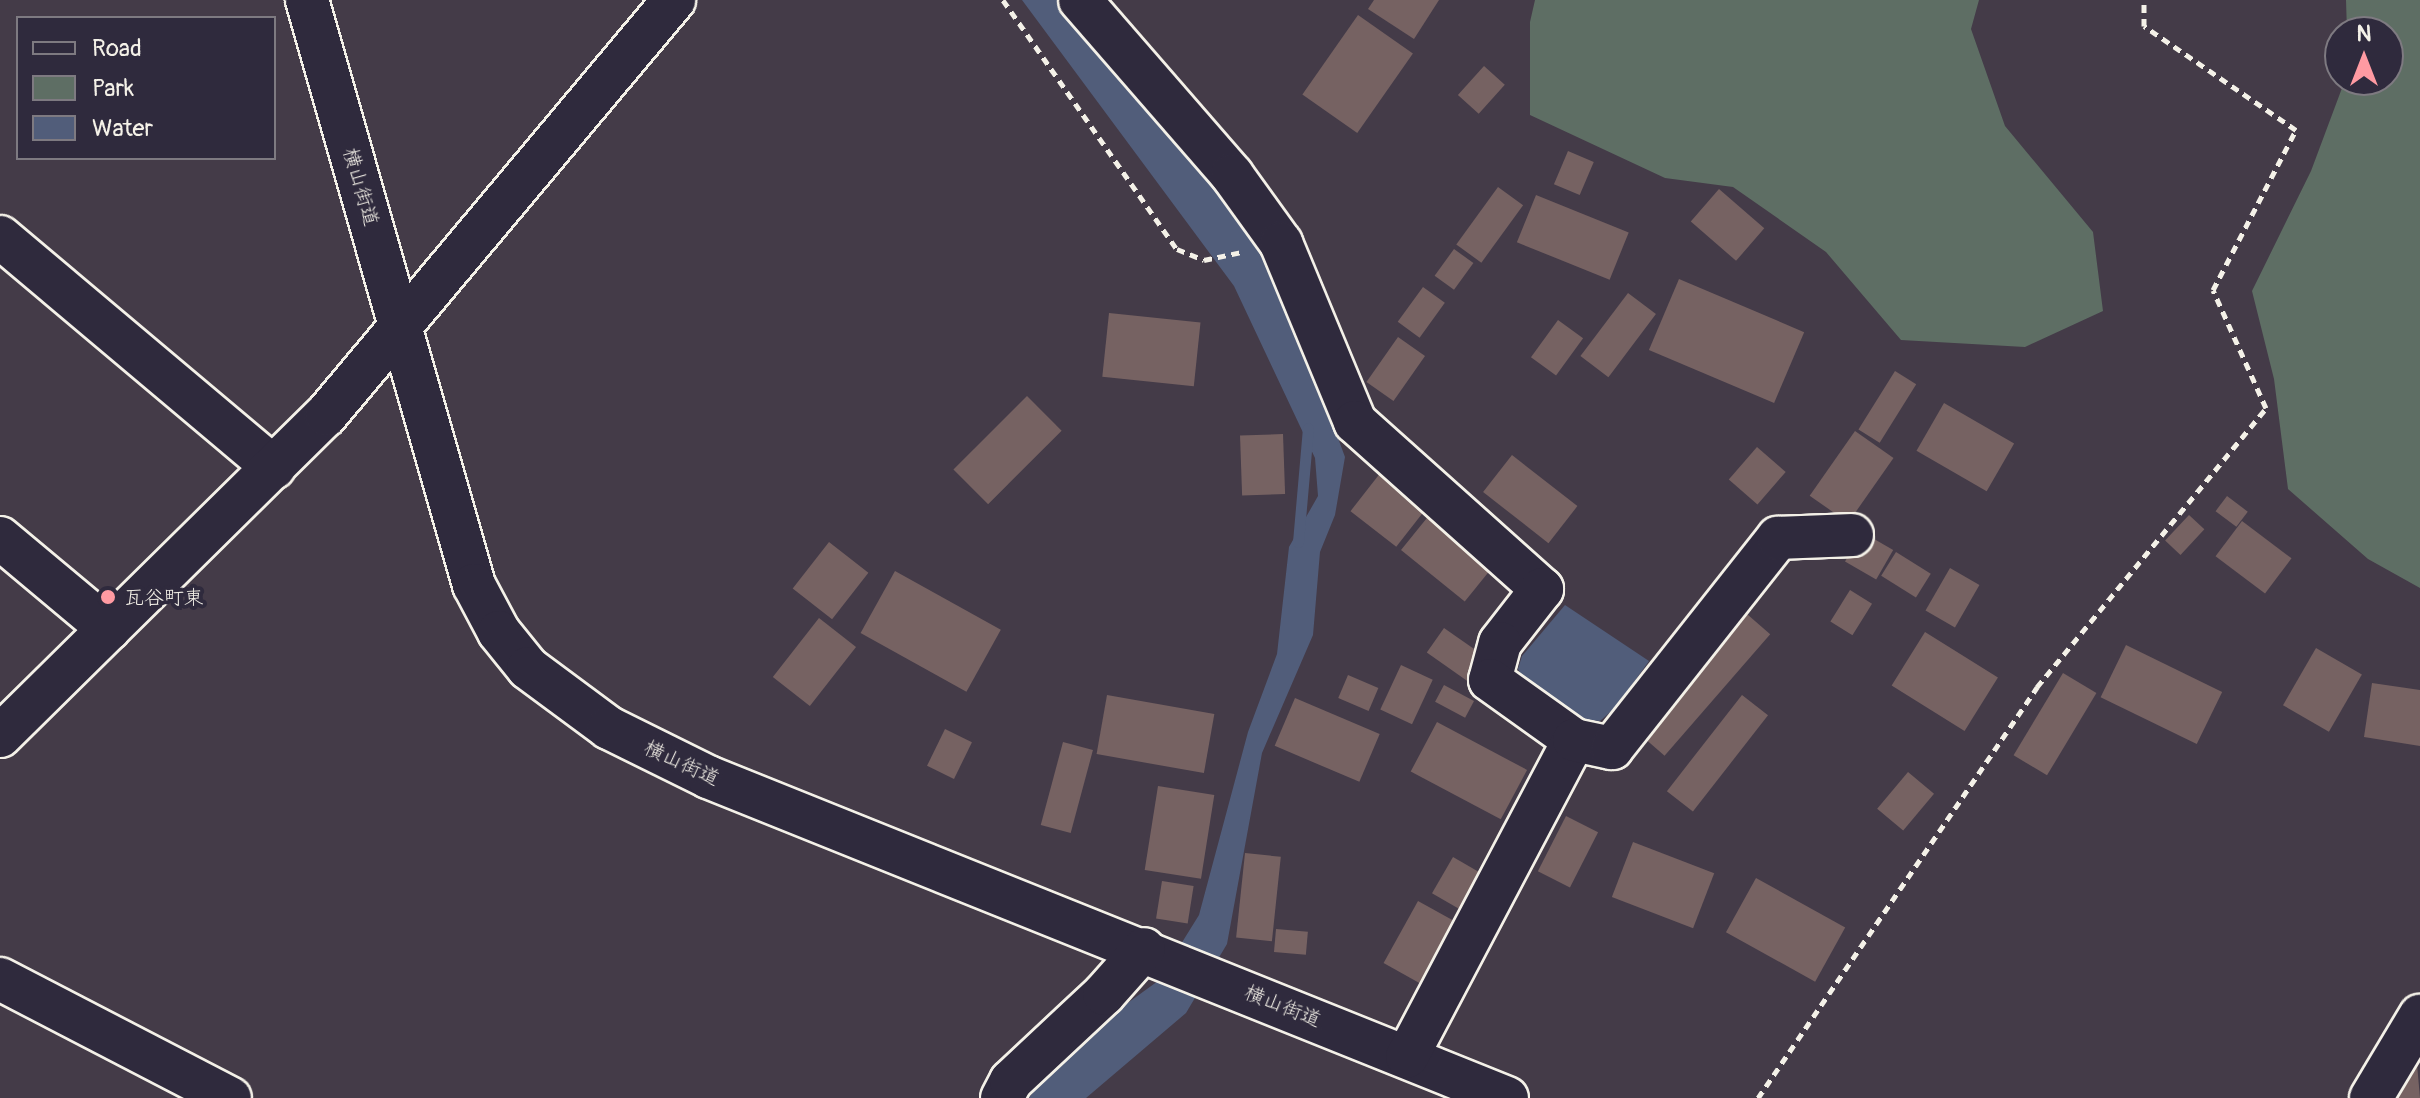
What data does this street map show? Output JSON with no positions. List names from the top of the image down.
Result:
{
  "streets": {
    "street": ["横山街道"]
  },
  "places": ["瓦谷町東"],
  "legend": ["Road", "Park", "Water"],
  "north": "top"
}
